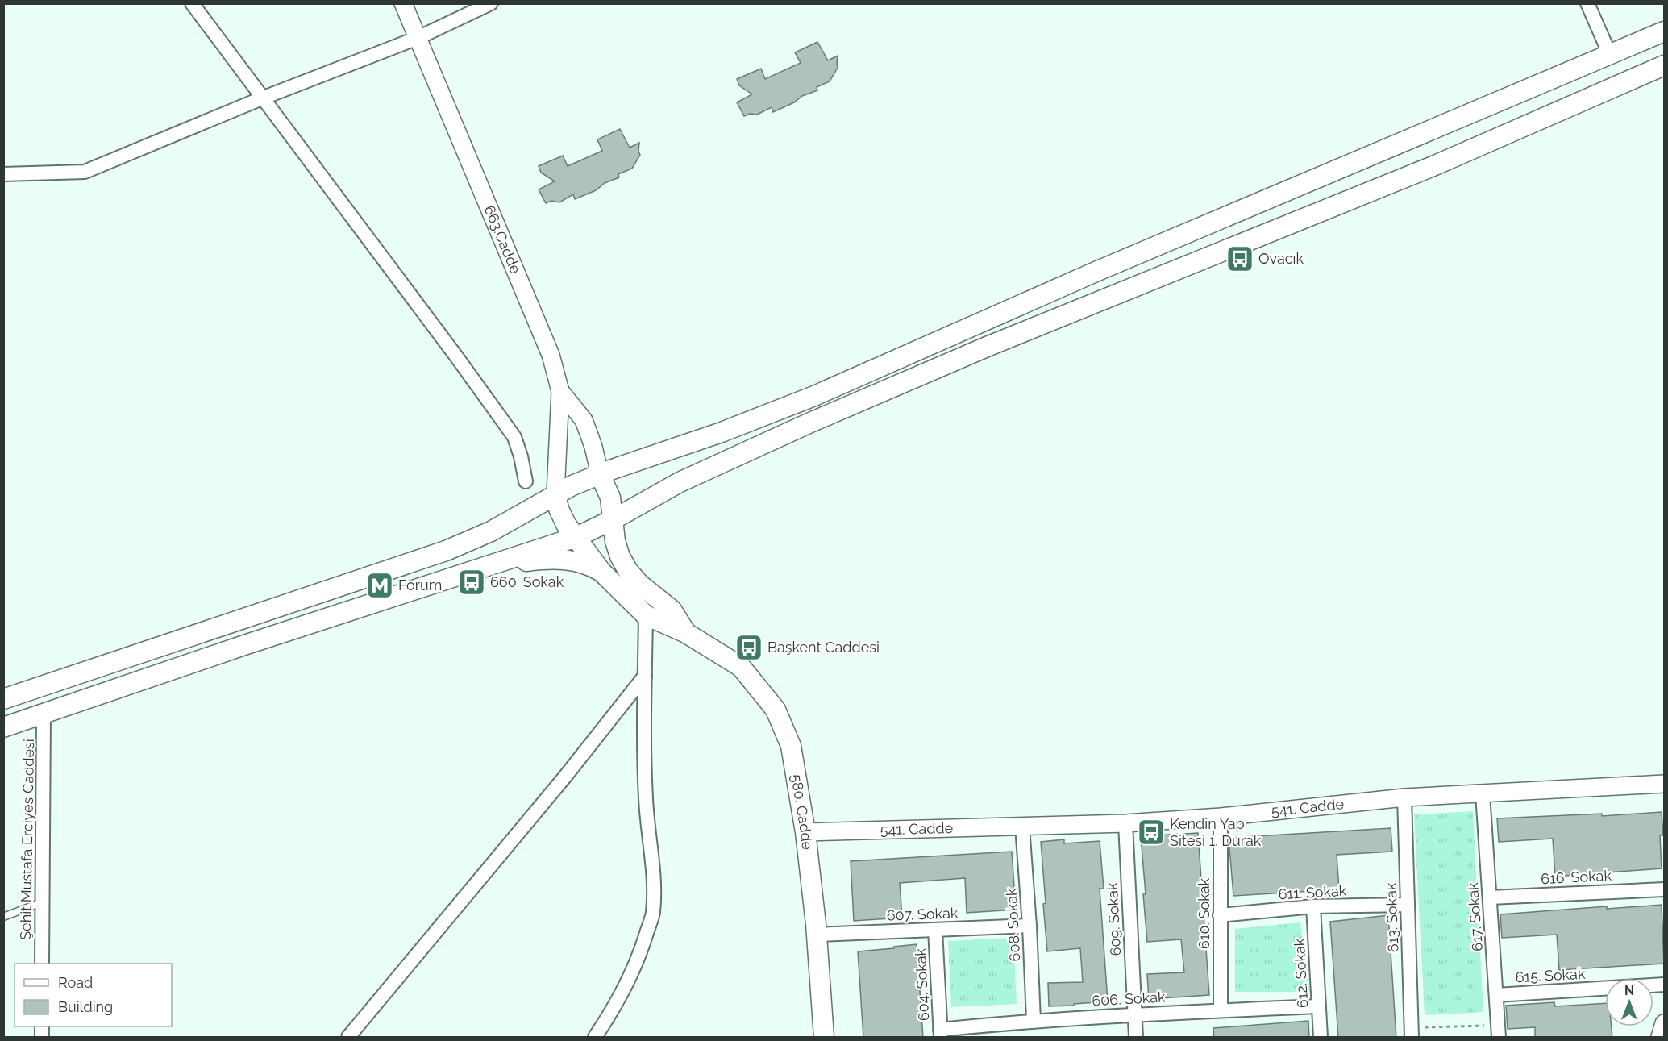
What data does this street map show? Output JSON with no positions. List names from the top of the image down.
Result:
{
  "streets": {
    "main road": ["580. Cadde"],
    "street": [
      "663.Cadde",
      "541. Cadde",
      "Şehit Mustafa Erciyes Caddesi",
      "616. Sokak",
      "611. Sokak",
      "610. Sokak",
      "607. Sokak",
      "617. Sokak",
      "613. Sokak",
      "609. Sokak",
      "608. Sokak",
      "612. Sokak",
      "615. Sokak",
      "604. Sokak",
      "606. Sokak"
    ]
  },
  "crossings": [
    ["541. Cadde", "580. Cadde"],
    ["541. Cadde", "610. Sokak"],
    ["541. Cadde", "617. Sokak"],
    ["541. Cadde", "613. Sokak"],
    ["541. Cadde", "609. Sokak"],
    ["541. Cadde", "608. Sokak"],
    ["580. Cadde", "607. Sokak"],
    ["616. Sokak", "617. Sokak"],
    ["611. Sokak", "610. Sokak"],
    ["611. Sokak", "613. Sokak"],
    ["611. Sokak", "612. Sokak"],
    ["610. Sokak", "606. Sokak"],
    ["607. Sokak", "608. Sokak"],
    ["607. Sokak", "604. Sokak"],
    ["617. Sokak", "615. Sokak"],
    ["609. Sokak", "606. Sokak"],
    ["608. Sokak", "606. Sokak"],
    ["612. Sokak", "606. Sokak"],
    ["604. Sokak", "606. Sokak"]
  ],
  "places": {
    "bus stop": [
      "Ovacık",
      "660. Sokak",
      "Başkent Caddesi",
      "Kendin Yap Sitesi 1. Durak"
    ],
    "metro station": ["Forum"]
  },
  "legend": ["Road", "Building"],
  "north": "top"
}
